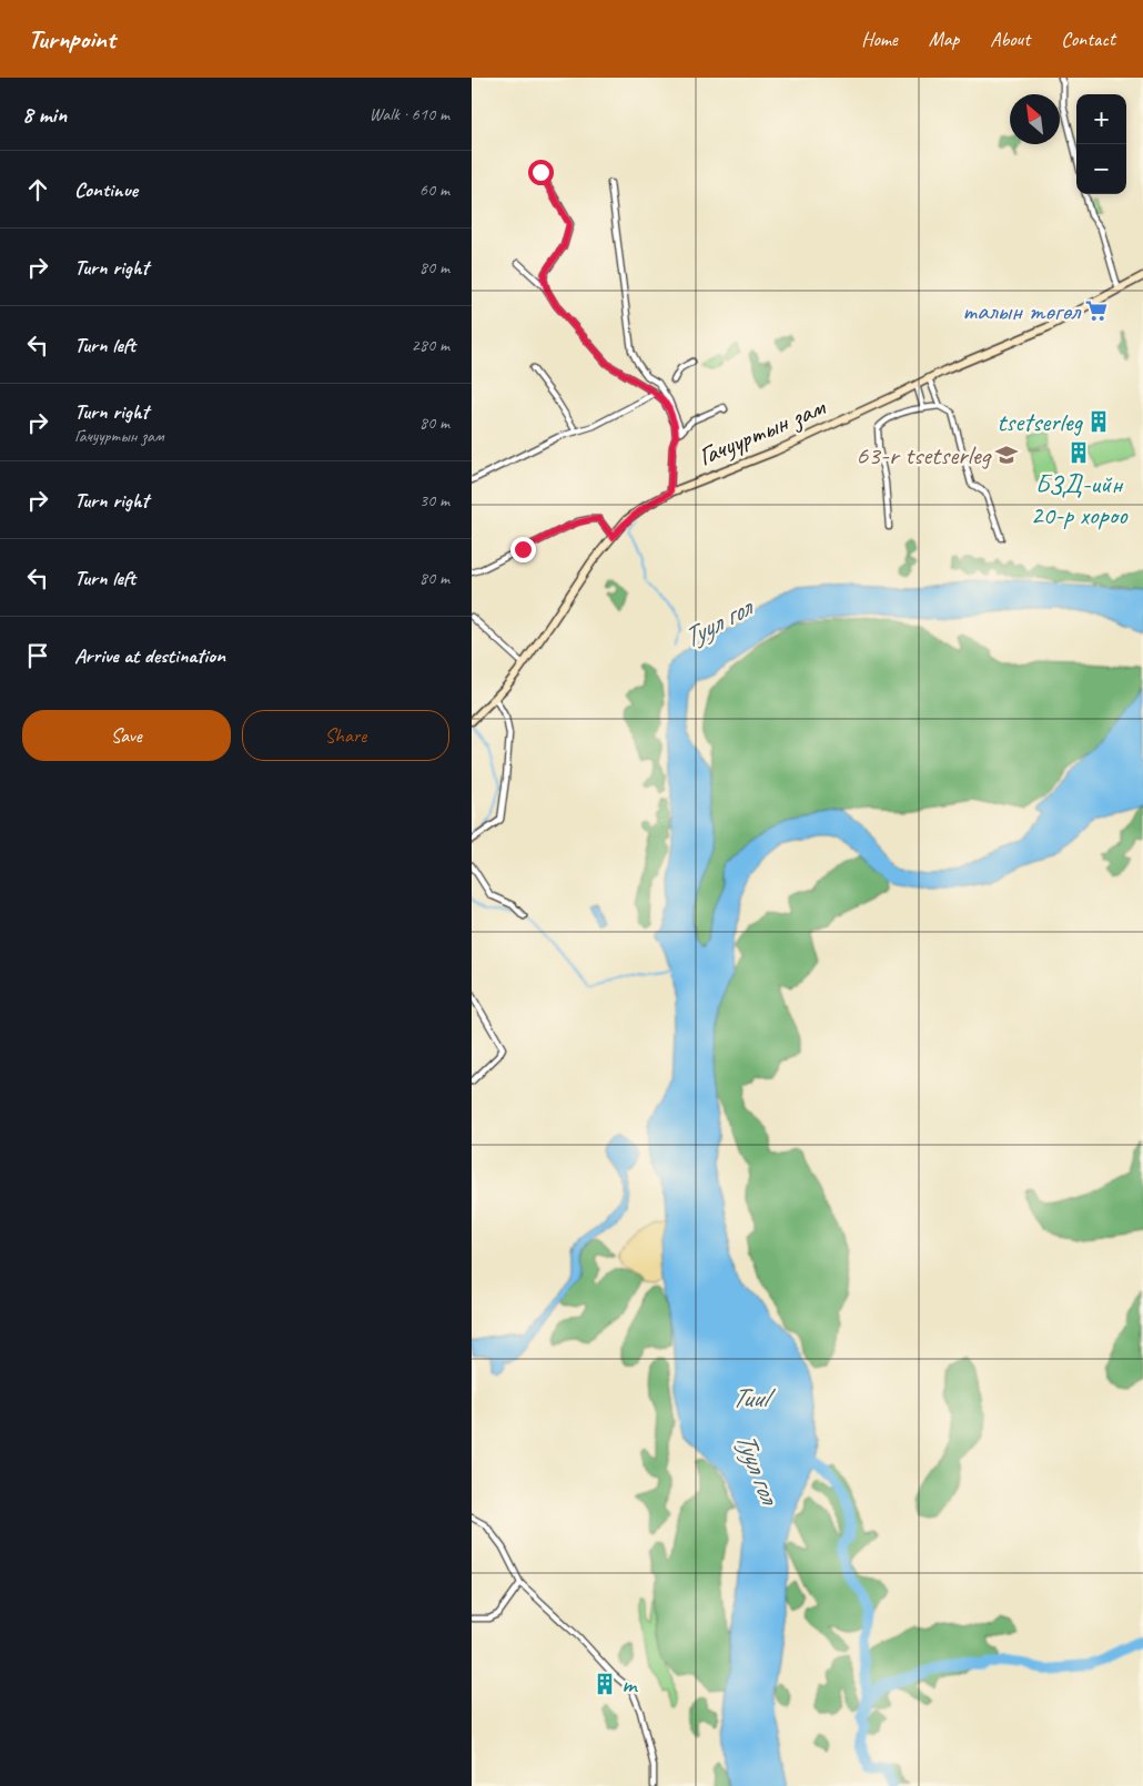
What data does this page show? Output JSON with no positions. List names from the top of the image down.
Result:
{
  "streets": {
    "main road": ["Гачууртын зам"]
  },
  "water": ["Туул гол", "Tuul"],
  "places": {
    "supermarket": ["талын төгөл"],
    "building": ["tsetserleg", "БЗД-ийн 20-р хороо", "m"],
    "school or university": ["63-r tsetserleg"]
  },
  "north": "top left",
  "page": {
    "header": "Turnpoint",
    "nav": [
      "Home",
      "Map",
      "About",
      "Contact"
    ],
    "heading": ["8 min", "Walk · 610 m"],
    "map_buttons": ["+", "−"],
    "list": [
      ["Continue", "60 m"],
      ["Turn right", "80 m"],
      ["Turn left", "280 m"],
      ["Turn right", "Гачууртын зам", "80 m"],
      ["Turn right", "30 m"],
      ["Turn left", "80 m"],
      "Arrive at destination"
    ],
    "buttons": ["Save", "Share"]
  }
}
